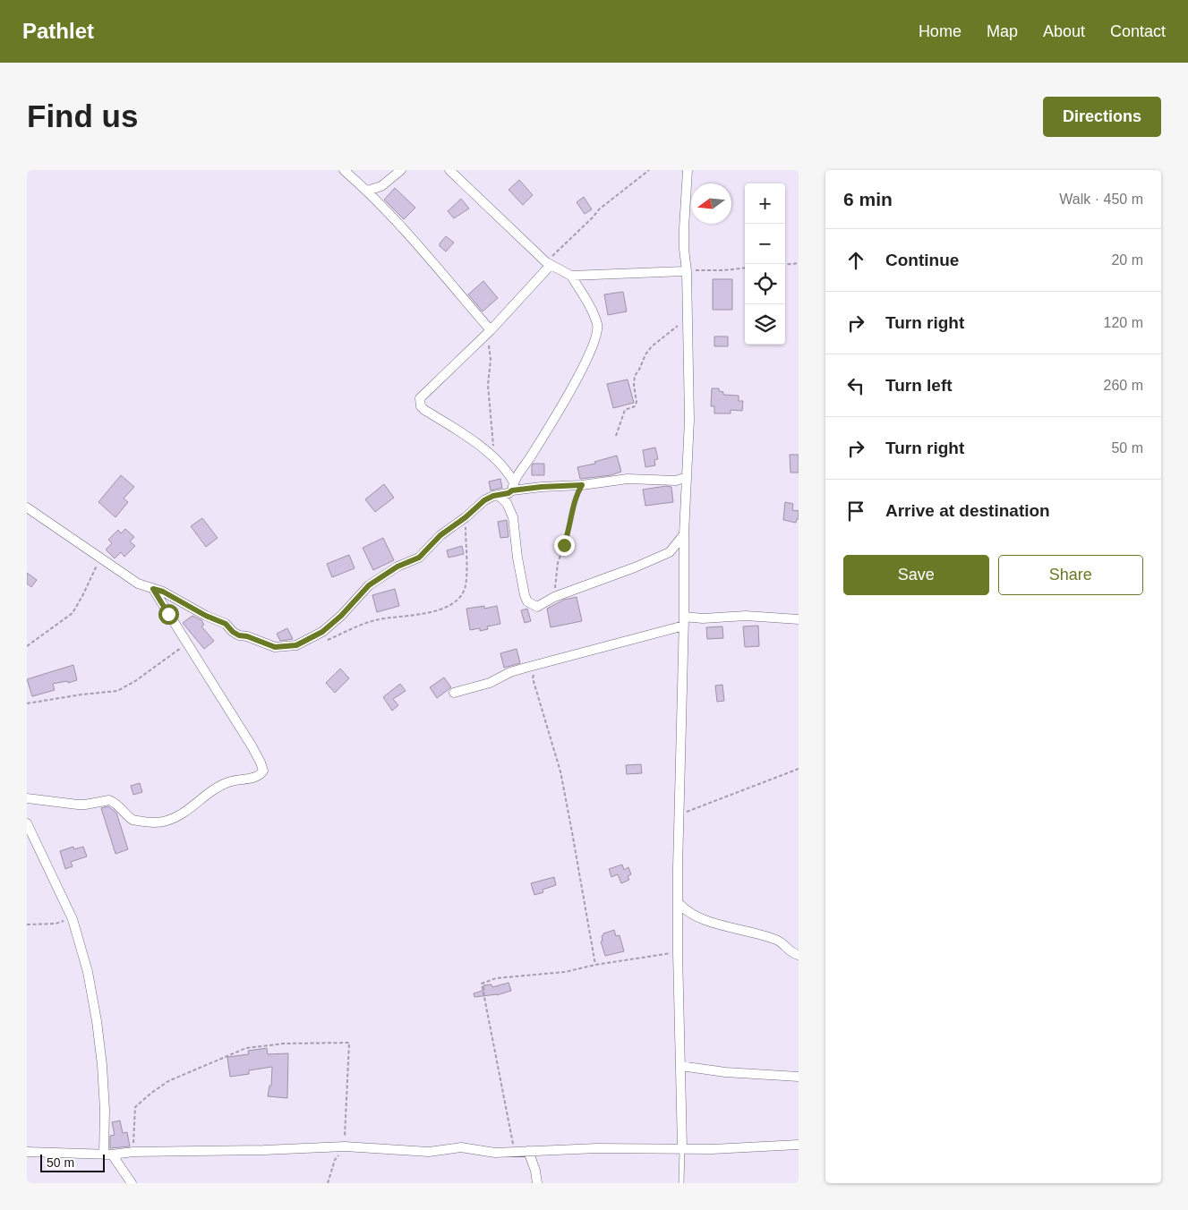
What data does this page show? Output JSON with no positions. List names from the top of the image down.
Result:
{
  "scale_bar": "50 m",
  "north": "left",
  "page": {
    "header": "Pathlet",
    "nav": [
      "Home",
      "Map",
      "About",
      "Contact"
    ],
    "buttons": [
      "Directions",
      ["Save", "Share"]
    ],
    "title": "Find us",
    "heading": ["6 min", "Walk · 450 m"],
    "map_buttons": ["+", "−"],
    "list": [
      ["Continue", "20 m"],
      ["Turn right", "120 m"],
      ["Turn left", "260 m"],
      ["Turn right", "50 m"],
      "Arrive at destination"
    ],
    "scale": "50 m"
  }
}
